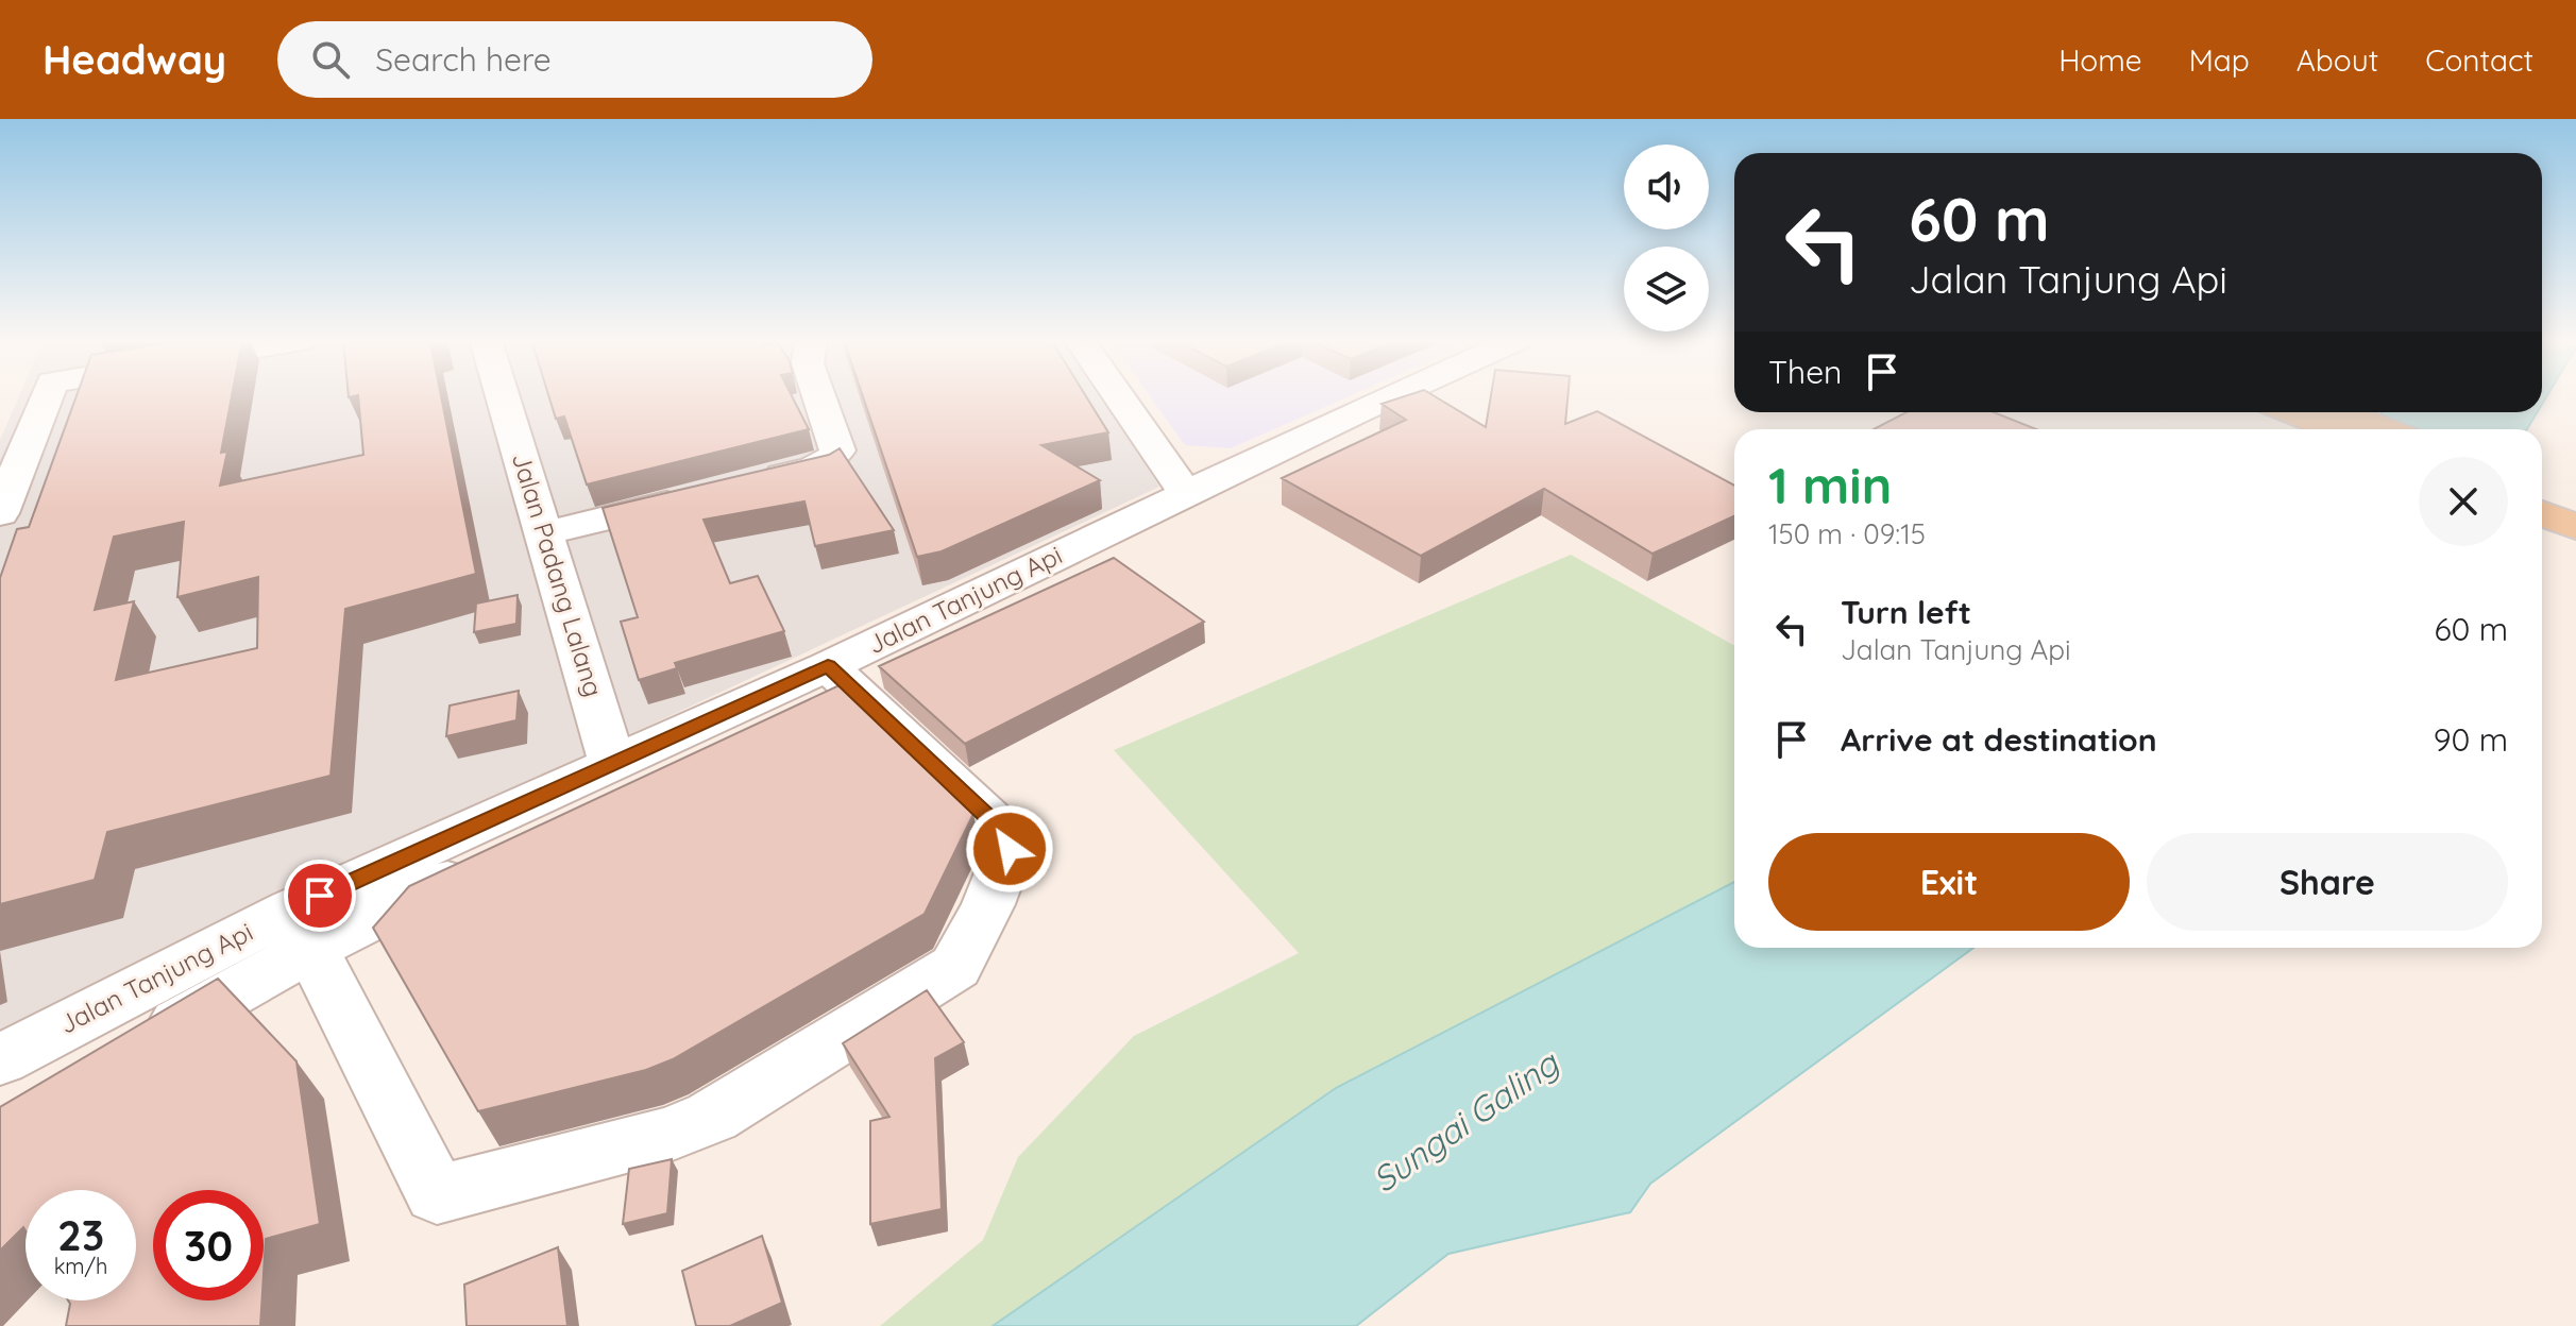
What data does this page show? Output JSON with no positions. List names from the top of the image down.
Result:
{
  "streets": {
    "street": ["Jalan Padang Lalang", "Jalan Tanjung Api"]
  },
  "crossings": [
    ["Jalan Padang Lalang", "Jalan Tanjung Api"]
  ],
  "water": ["Sungai Galing"],
  "page": {
    "header": "Headway",
    "search": "Search here",
    "nav": [
      "Home",
      "Map",
      "About",
      "Contact"
    ],
    "turn": ["60 m", "Jalan Tanjung Api"],
    "then": "Then",
    "heading": ["1 min", "150 m · 09:15"],
    "list": [
      {
        "name": "Turn left",
        "note": "Jalan Tanjung Api",
        "value": "60 m"
      },
      {
        "name": "Arrive at destination",
        "value": "90 m"
      }
    ],
    "buttons": ["Exit", "Share"],
    "speed": "23 km/h",
    "limit": "30"
  }
}
